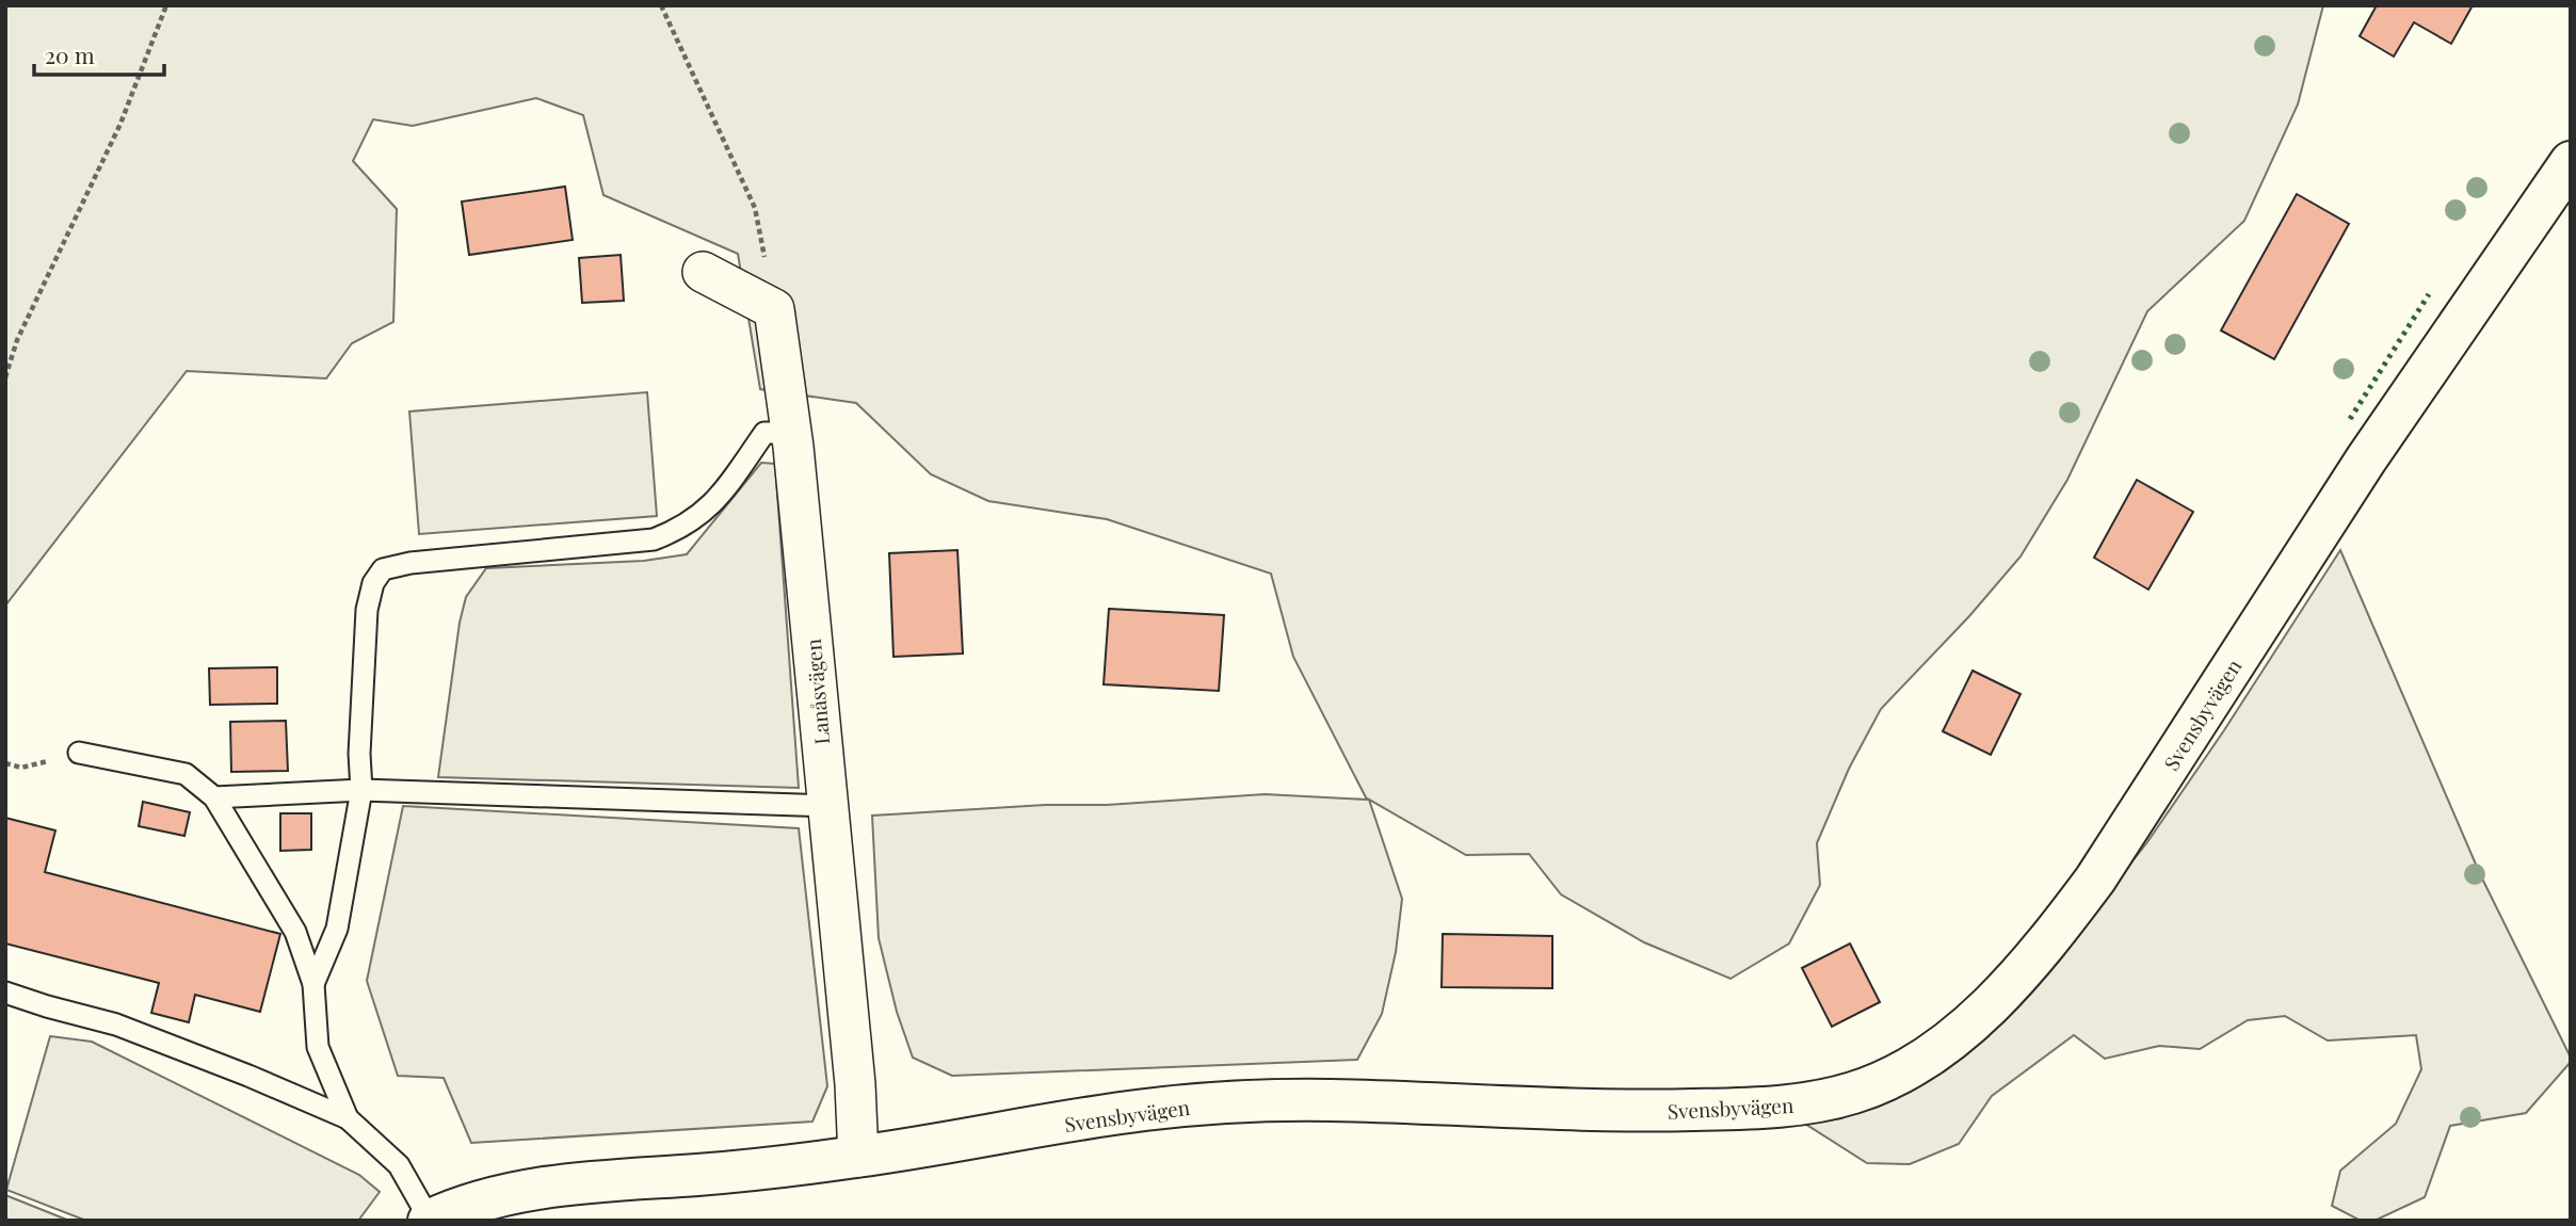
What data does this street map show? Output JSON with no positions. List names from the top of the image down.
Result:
{
  "streets": {
    "street": ["Lanåsvägen", "Svensbyvägen"]
  },
  "crossings": [
    ["Lanåsvägen", "Svensbyvägen"]
  ],
  "scale_bar": "20 m"
}
